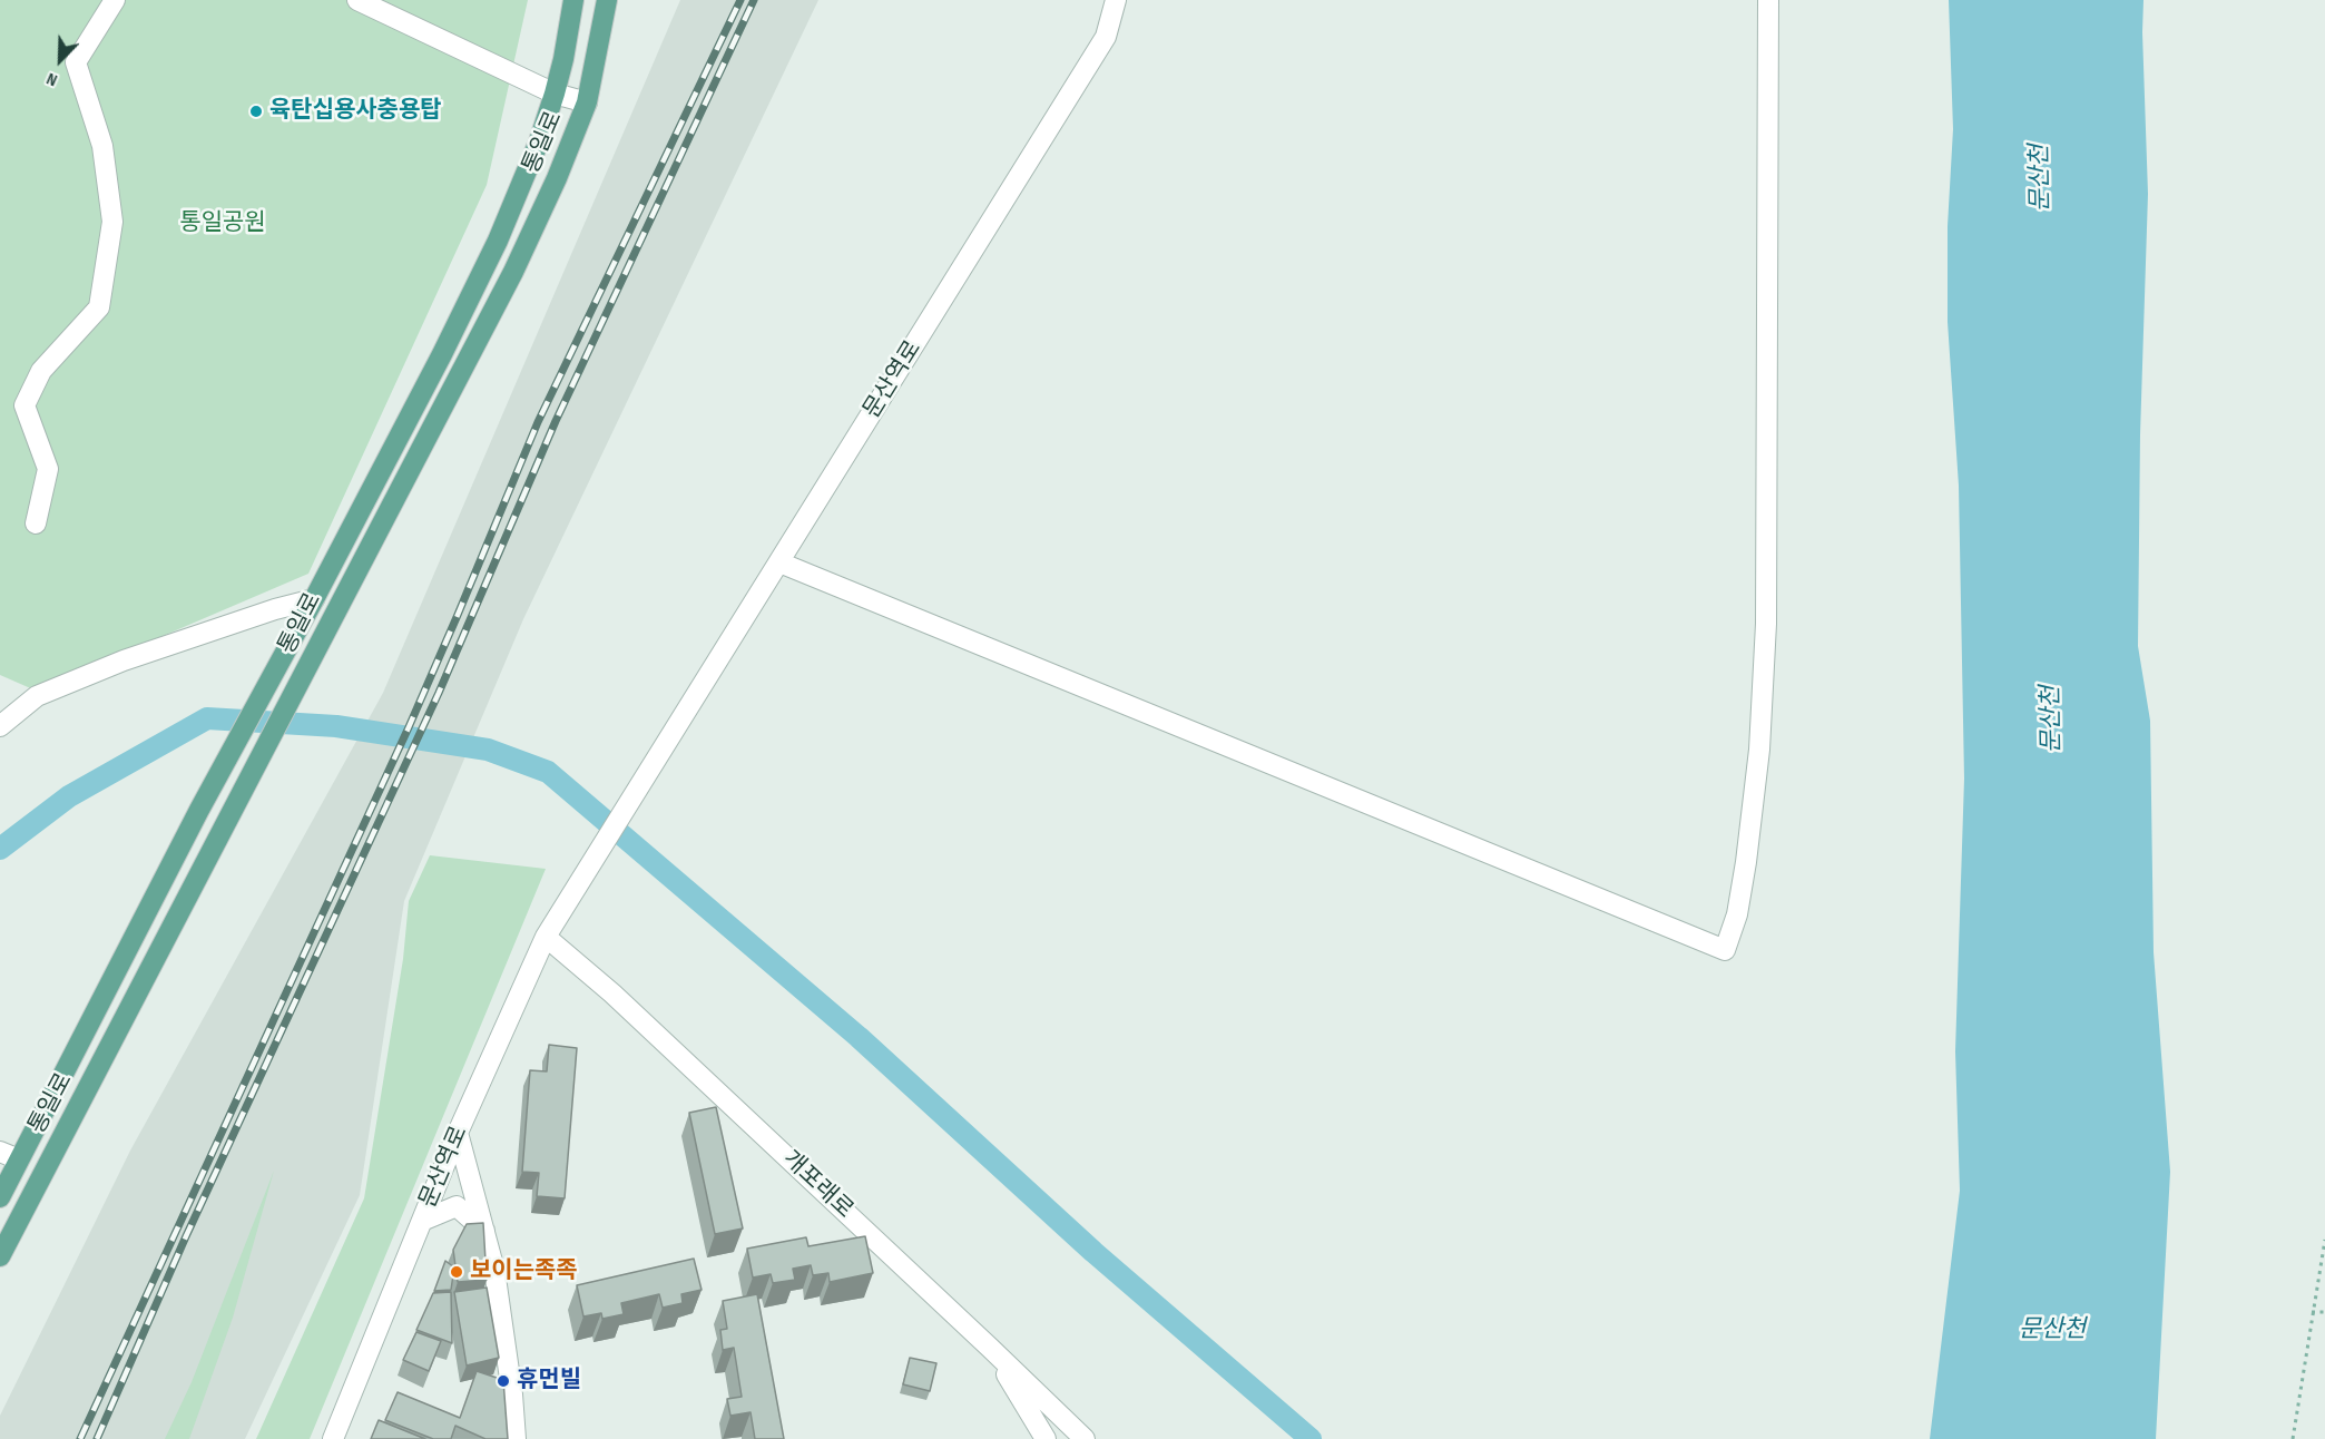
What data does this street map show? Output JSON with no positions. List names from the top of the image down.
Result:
{
  "streets": {
    "main road": ["통일로"],
    "street": ["문산역로", "개포래로"]
  },
  "crossings": [
    ["문산역로", "개포래로"]
  ],
  "water": ["문산천"],
  "parks": ["통일공원"],
  "places": ["육탄십용사충용탑", "보이는족족", "휴먼빌"],
  "north": "bottom left"
}
